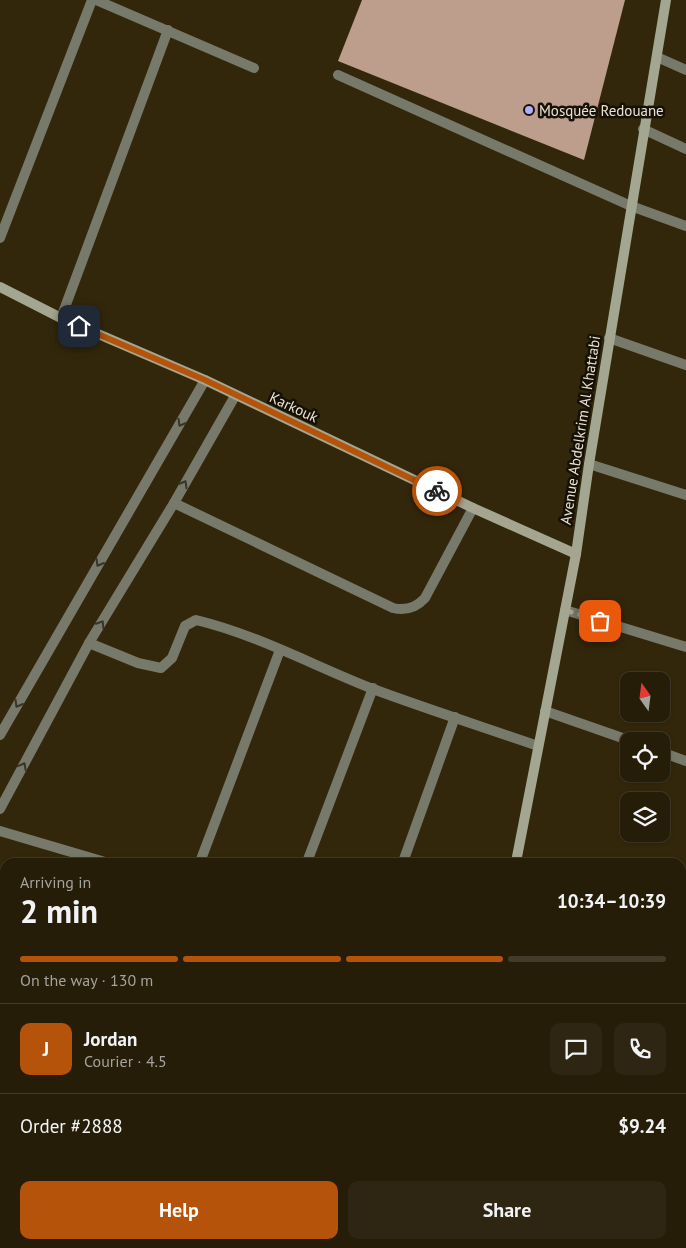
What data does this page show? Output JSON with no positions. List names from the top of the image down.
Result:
{
  "streets": {
    "main road": ["Karkouk", "Avenue Abdelkrim Al Khattabi"]
  },
  "crossings": [
    ["Karkouk", "Avenue Abdelkrim Al Khattabi"]
  ],
  "places": ["Mosquée Redouane"],
  "north": "top",
  "page": {
    "heading": ["2 min", "Arriving in", "10:34–10:39"],
    "panel": [
      "Jordan",
      "Courier · 4.5",
      "Order #2888",
      "$9.24"
    ],
    "bar": "On the way · 130 m",
    "round": "J",
    "buttons": ["Help", "Share"]
  }
}
